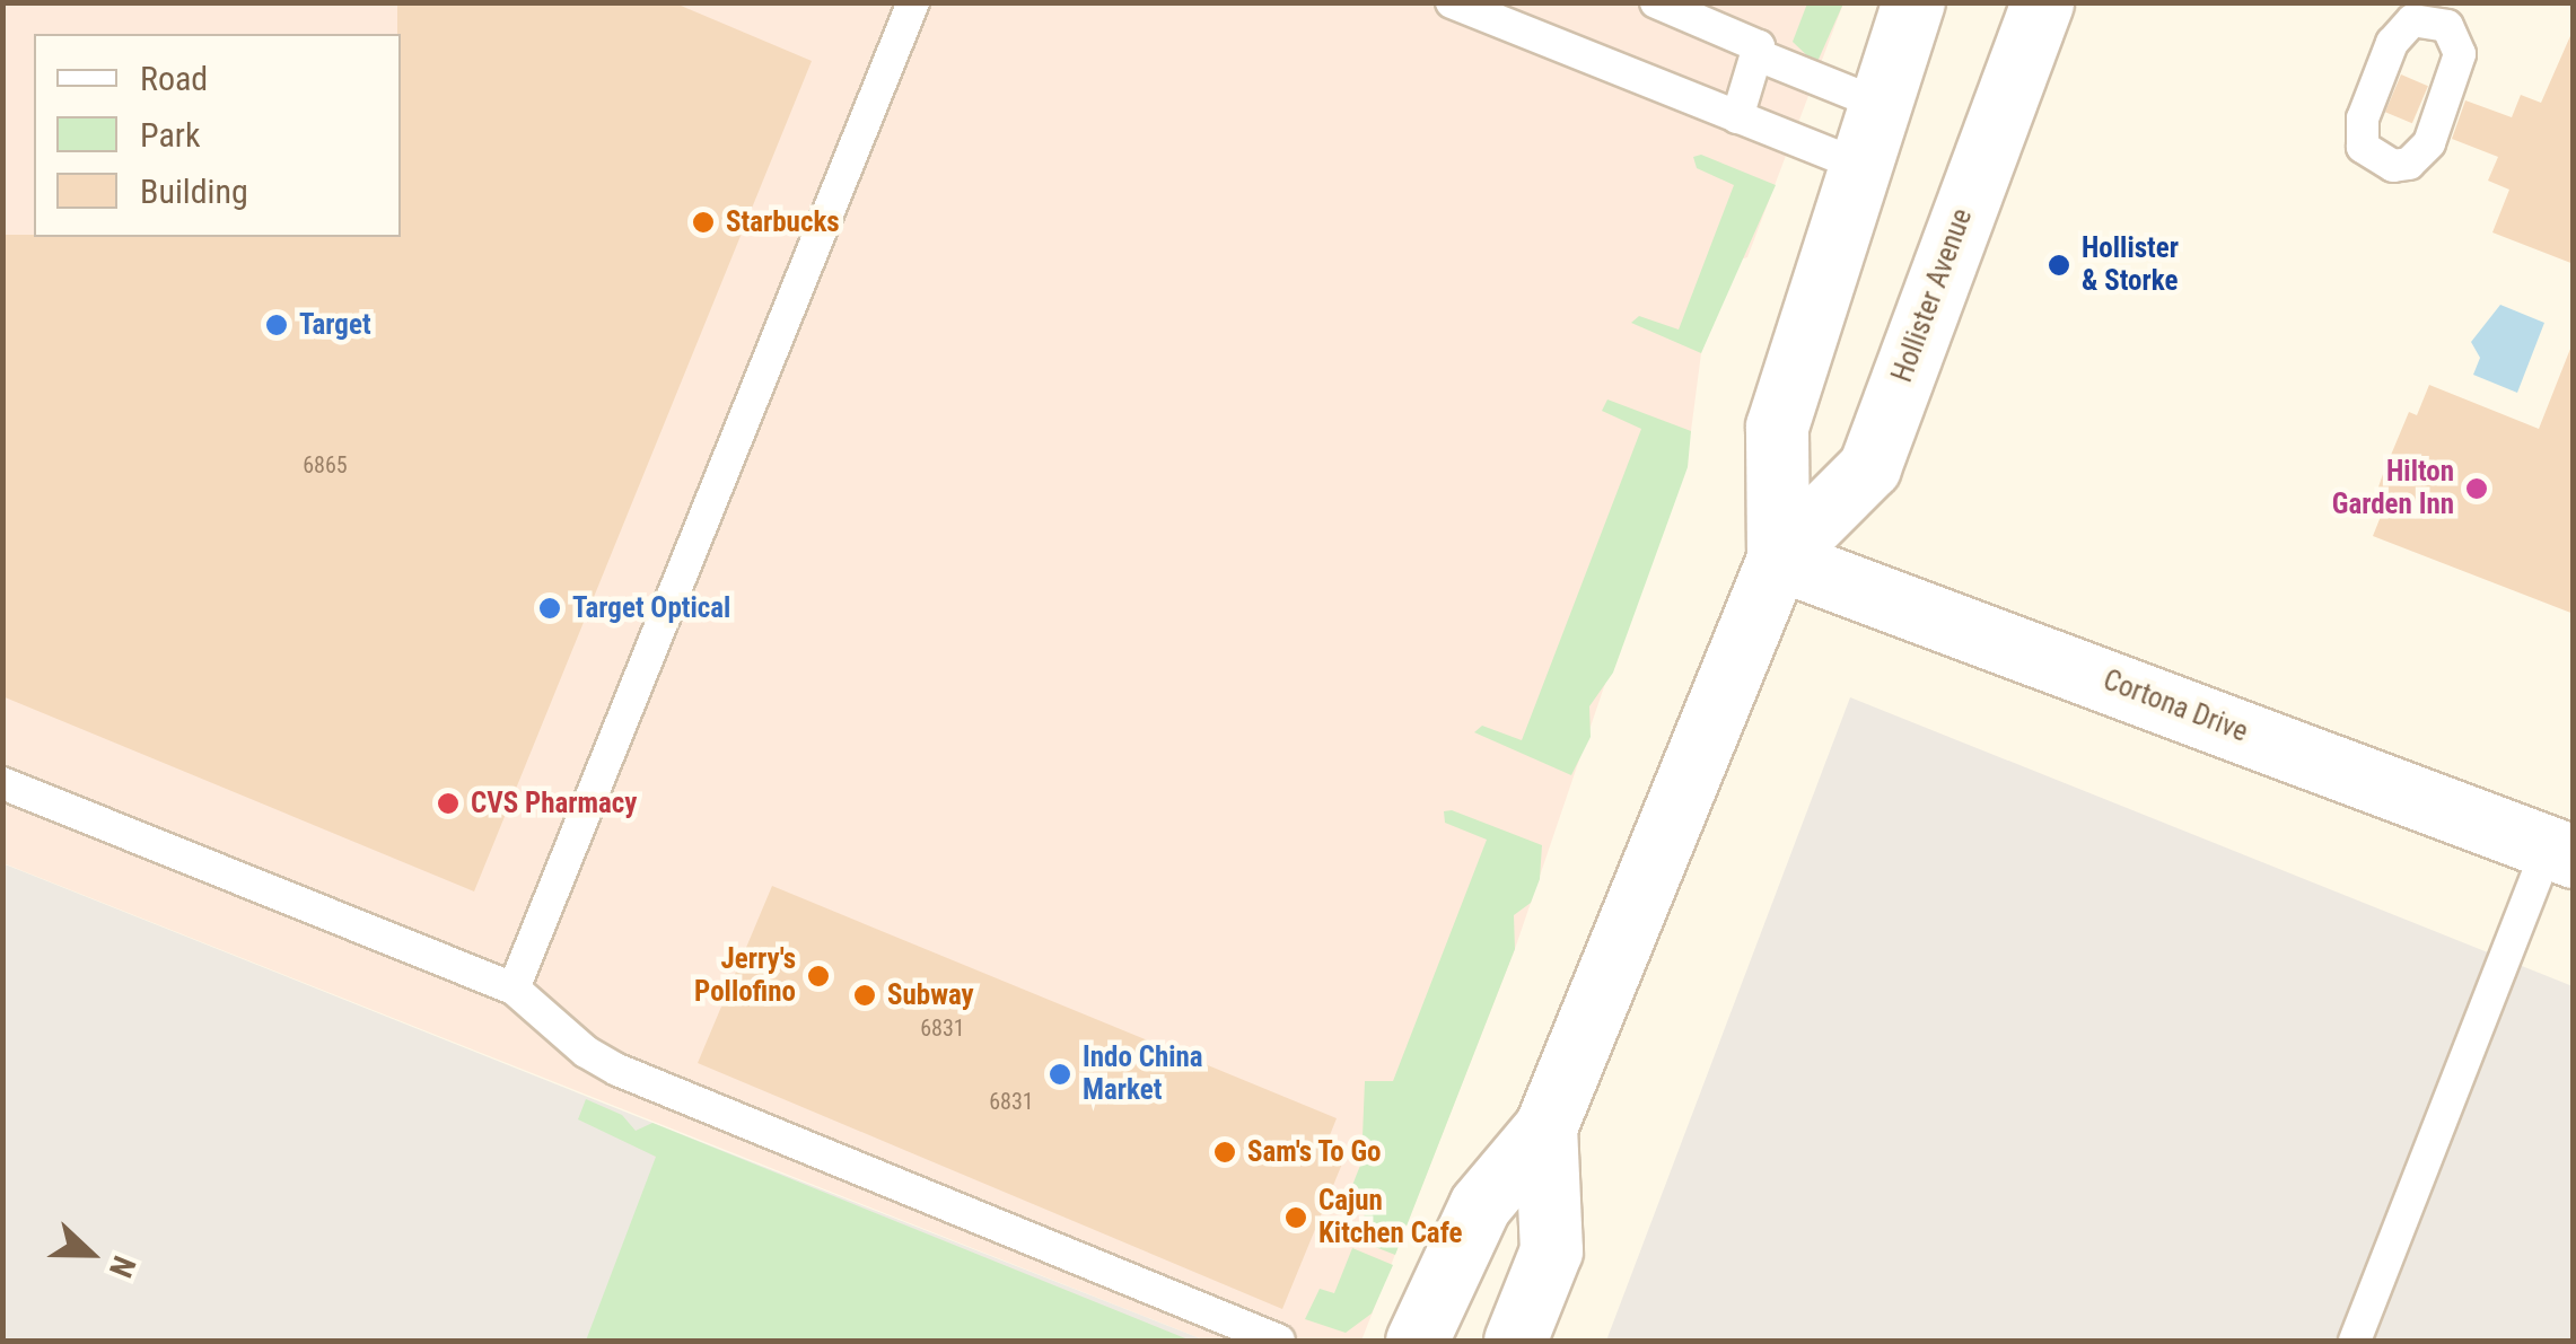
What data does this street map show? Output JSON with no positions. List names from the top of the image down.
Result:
{
  "streets": {
    "main road": ["Hollister Avenue", "Cortona Drive"]
  },
  "crossings": [
    ["Hollister Avenue", "Cortona Drive"]
  ],
  "places": [
    "Starbucks",
    "Hollister & Storke",
    "Target",
    "Hilton Garden Inn",
    "Target Optical",
    "CVS Pharmacy",
    "Jerry's Pollofino",
    "Subway",
    "Indo China Market",
    "Sam's To Go",
    "Cajun Kitchen Cafe"
  ],
  "house_numbers": ["6865", "6831", "6831"],
  "legend": ["Road", "Park", "Building"],
  "north": "right"
}
